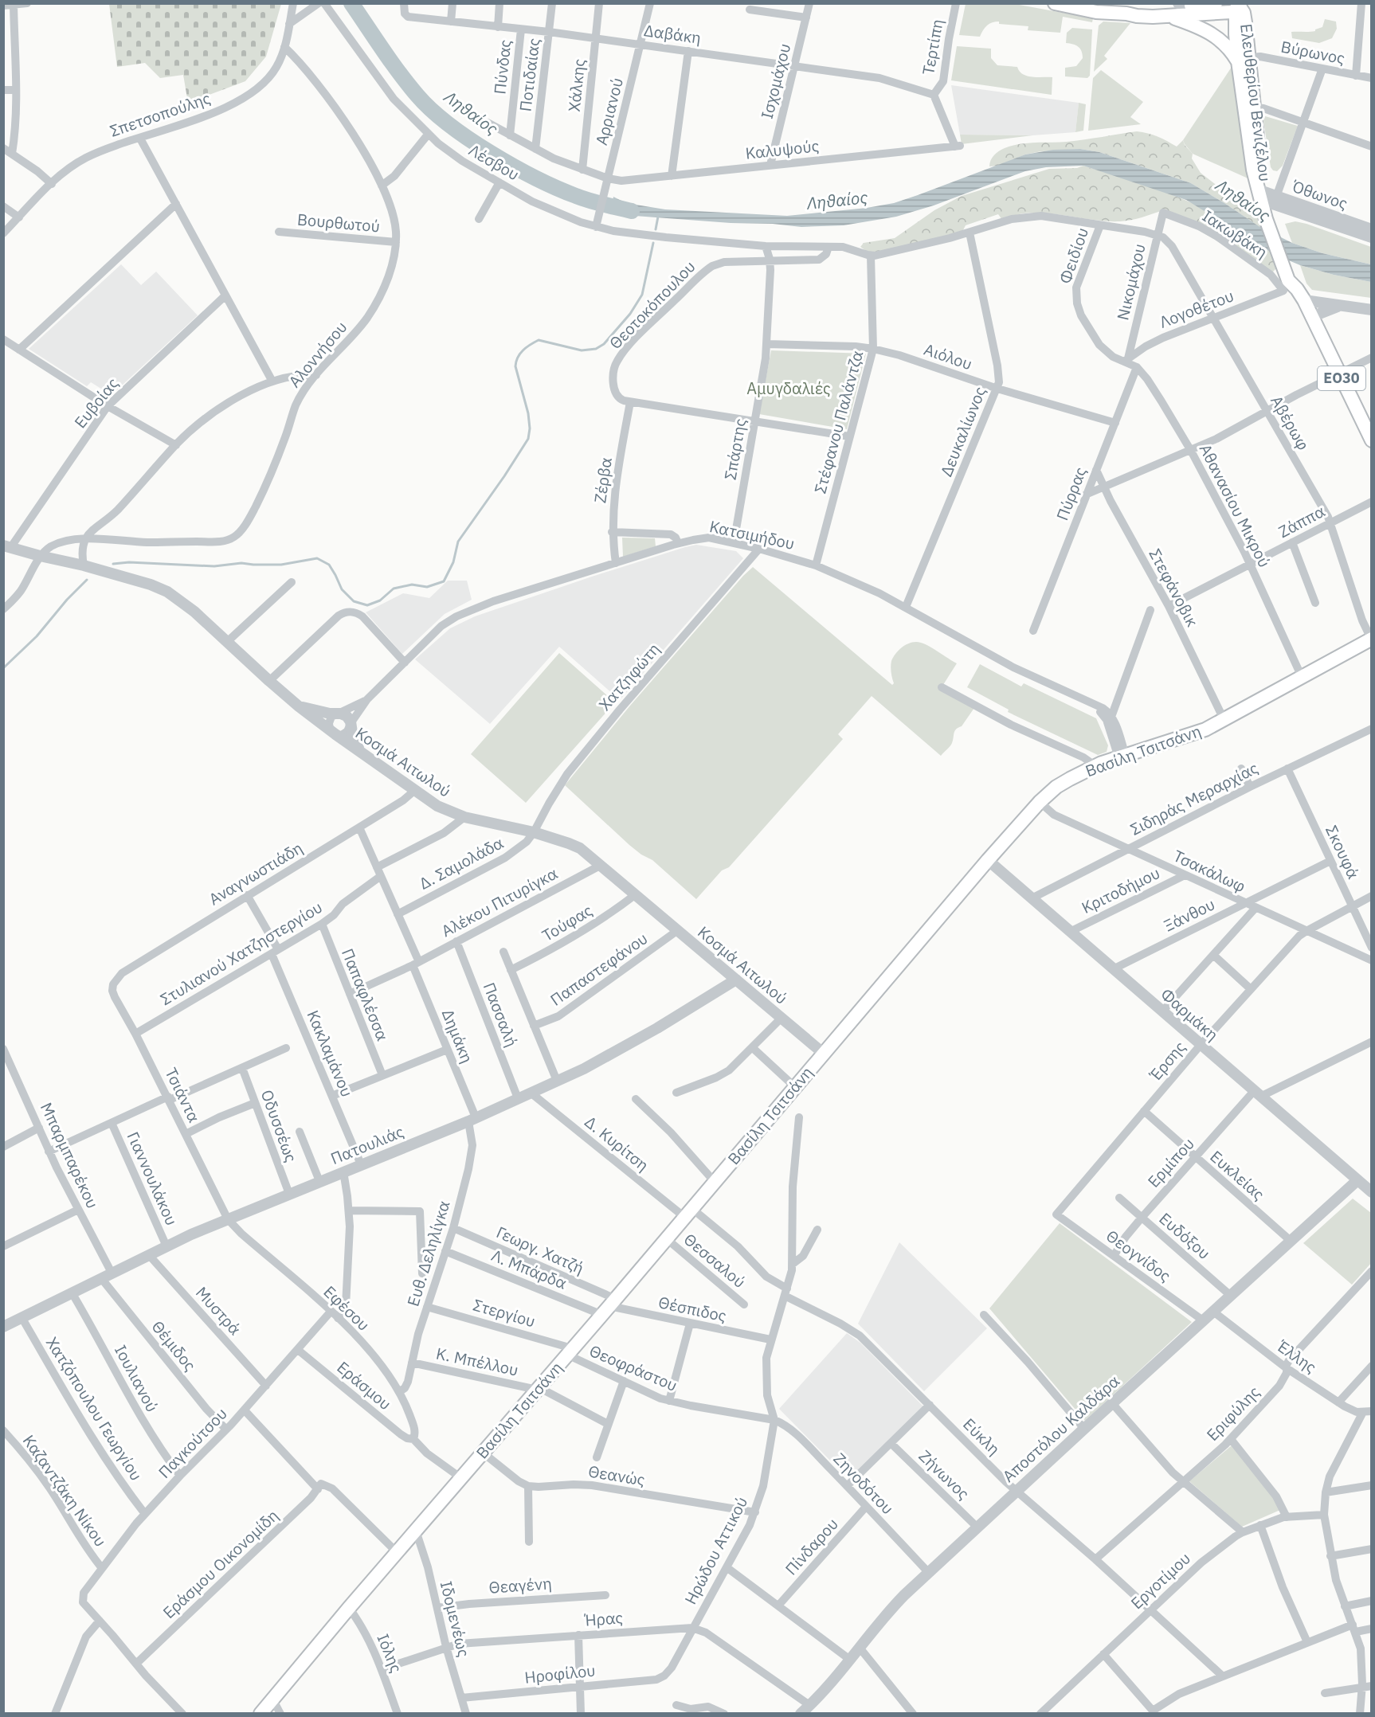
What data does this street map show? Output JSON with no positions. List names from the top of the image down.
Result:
{
  "streets": {
    "main road": ["Ελευθερίου Βενιζέλου", "ΕΟ30", "Βασίλη Τσιτσάνη"],
    "street": [
      "Δαβάκη",
      "Τερτίπη",
      "Βύρωνος",
      "Πύνδας",
      "Ποτιδαίας",
      "Ισχομάχου",
      "Χάλκης",
      "Αρριανού",
      "Σπετσοπούλης",
      "Καλυψούς",
      "Λέσβου",
      "Όθωνος",
      "Βουρθωτού",
      "Ιακωβάκη",
      "Φειδίου",
      "Νικομάχου",
      "Θεοτοκόπουλου",
      "Λογοθέτου",
      "Αλοννήσου",
      "Αιόλου",
      "Ευβοίας",
      "Στέφανου Παλάντζα",
      "Αβέρωφ",
      "Δευκαλίωνος",
      "Σπάρτης",
      "Ζέρβα",
      "Πύρρας",
      "Αθανασίου Μικρού",
      "Ζάππα",
      "Κατσιμήδου",
      "Στεφάνοβικ",
      "Χατζηφώτη",
      "Κοσμά Αιτωλού",
      "Σιδηράς Μεραρχίας",
      "Σκουφά",
      "Δ. Σαμολάδα",
      "Τσακάλωφ",
      "Αναγνωστιάδη",
      "Κριτοδήμου",
      "Αλέκου Πιτυρίγκα",
      "Ξάνθου",
      "Τούφας",
      "Στυλιανού Χατζηστεργίου",
      "Παπαστεφάνου",
      "Παπαφλέσσα",
      "Πασσαλή",
      "Φαρμάκη",
      "Δημάκη",
      "Κακλαμάνου",
      "Έρσης",
      "Τσιάντα",
      "Οδυσσέως",
      "Δ. Κυρίτση",
      "Πατουλιάς",
      "Μπαρμπαρέκου",
      "Ερμίπου",
      "Ευκλείας",
      "Γιαννουλάκου",
      "Ευδόξου",
      "Γεωργ. Χατζή",
      "Ευθ. Δεληλίγκα",
      "Θεογνίδος",
      "Θεσσαλού",
      "Λ. Μπάρδα",
      "Εφέσου",
      "Θέσπιδος",
      "Μυστρά",
      "Στεργίου",
      "Θέμιδος",
      "Έλλης",
      "Κ. Μπέλλου",
      "Θεοφράστου",
      "Ιουλιανού",
      "Εράσμου",
      "Χατζόπουλου Γεωργίου",
      "Εριφύλης",
      "Αποστόλου Καλδάρα",
      "Εύκλη",
      "Παγκούτσου",
      "Ζήνωνος",
      "Θεανώς",
      "Ζηνοδότου",
      "Καζαντζάκη Νίκου",
      "Πίνδαρου",
      "Ηρώδου Αττικού",
      "Εράσμου Οικονομίδη",
      "Εργοτίμου",
      "Θεαγένη",
      "Ιδομενέως",
      "Ήρας",
      "Ιόλης",
      "Ηροφίλου"
    ]
  },
  "crossings": [
    ["Δαβάκη", "Τερτίπη"],
    ["Δαβάκη", "Πύνδας"],
    ["Δαβάκη", "Ποτιδαίας"],
    ["Δαβάκη", "Ισχομάχου"],
    ["Δαβάκη", "Χάλκης"],
    ["Δαβάκη", "Αρριανού"],
    ["Τερτίπη", "Καλυψούς"],
    ["Βύρωνος", "Ελευθερίου Βενιζέλου"],
    ["Ισχομάχου", "Καλυψούς"],
    ["Ελευθερίου Βενιζέλου", "Όθωνος"],
    ["Ελευθερίου Βενιζέλου", "Ιακωβάκη"],
    ["Ελευθερίου Βενιζέλου", "Λογοθέτου"],
    ["Ελευθερίου Βενιζέλου", "ΕΟ30"],
    ["Αρριανού", "Καλυψούς"],
    ["Αρριανού", "Λέσβου"],
    ["Σπετσοπούλης", "Αλοννήσου"],
    ["Λέσβου", "Θεοτοκόπουλου"],
    ["Λέσβου", "Στέφανου Παλάντζα"],
    ["Λέσβου", "Σπάρτης"],
    ["Βουρθωτού", "Αλοννήσου"],
    ["Ιακωβάκη", "Νικομάχου"],
    ["Ιακωβάκη", "Λογοθέτου"],
    ["Φειδίου", "Νικομάχου"],
    ["Φειδίου", "Λογοθέτου"],
    ["Φειδίου", "Αθανασίου Μικρού"],
    ["Νικομάχου", "Λογοθέτου"],
    ["Νικομάχου", "Αβέρωφ"],
    ["Νικομάχου", "Αθανασίου Μικρού"],
    ["Θεοτοκόπουλου", "Σπάρτης"],
    ["Θεοτοκόπουλου", "Ζέρβα"],
    ["Λογοθέτου", "Αβέρωφ"],
    ["Λογοθέτου", "Αθανασίου Μικρού"],
    ["Αλοννήσου", "Κοσμά Αιτωλού"],
    ["Αιόλου", "Στέφανου Παλάντζα"],
    ["Αιόλου", "Δευκαλίωνος"],
    ["Αιόλου", "Σπάρτης"],
    ["Αιόλου", "Πύρρας"],
    ["Ευβοίας", "Κοσμά Αιτωλού"],
    ["Στέφανου Παλάντζα", "Κατσιμήδου"],
    ["Αβέρωφ", "Ζάππα"],
    ["Αβέρωφ", "Βασίλη Τσιτσάνη"],
    ["Δευκαλίωνος", "Κατσιμήδου"],
    ["Σπάρτης", "Κατσιμήδου"],
    ["Ζέρβα", "Κατσιμήδου"],
    ["Πύρρας", "Αθανασίου Μικρού"],
    ["Πύρρας", "Στεφάνοβικ"],
    ["Αθανασίου Μικρού", "Ζάππα"],
    ["Αθανασίου Μικρού", "Βασίλη Τσιτσάνη"],
    ["Ζάππα", "Στεφάνοβικ"],
    ["Κατσιμήδου", "Χατζηφώτη"],
    ["Στεφάνοβικ", "Βασίλη Τσιτσάνη"],
    ["Χατζηφώτη", "Κοσμά Αιτωλού"],
    ["Χατζηφώτη", "Δ. Σαμολάδα"],
    ["Βασίλη Τσιτσάνη", "Κοσμά Αιτωλού"],
    ["Βασίλη Τσιτσάνη", "Τσακάλωφ"],
    ["Βασίλη Τσιτσάνη", "Φαρμάκη"],
    ["Βασίλη Τσιτσάνη", "Δ. Κυρίτση"],
    ["Βασίλη Τσιτσάνη", "Γεωργ. Χατζή"],
    ["Βασίλη Τσιτσάνη", "Θεσσαλού"],
    ["Βασίλη Τσιτσάνη", "Λ. Μπάρδα"],
    ["Βασίλη Τσιτσάνη", "Θέσπιδος"],
    ["Βασίλη Τσιτσάνη", "Στεργίου"],
    ["Βασίλη Τσιτσάνη", "Κ. Μπέλλου"],
    ["Βασίλη Τσιτσάνη", "Θεοφράστου"],
    ["Βασίλη Τσιτσάνη", "Εράσμου"],
    ["Βασίλη Τσιτσάνη", "Εύκλη"],
    ["Βασίλη Τσιτσάνη", "Ιδομενέως"],
    ["Βασίλη Τσιτσάνη", "Ιόλης"],
    ["Κοσμά Αιτωλού", "Δ. Σαμολάδα"],
    ["Κοσμά Αιτωλού", "Αναγνωστιάδη"],
    ["Κοσμά Αιτωλού", "Αλέκου Πιτυρίγκα"],
    ["Κοσμά Αιτωλού", "Τούφας"],
    ["Κοσμά Αιτωλού", "Παπαστεφάνου"],
    ["Κοσμά Αιτωλού", "Πατουλιάς"],
    ["Σιδηράς Μεραρχίας", "Σκουφά"],
    ["Σιδηράς Μεραρχίας", "Τσακάλωφ"],
    ["Σιδηράς Μεραρχίας", "Φαρμάκη"],
    ["Σκουφά", "Ξάνθου"],
    ["Σκουφά", "Έρσης"],
    ["Δ. Σαμολάδα", "Δημάκη"],
    ["Τσακάλωφ", "Κριτοδήμου"],
    ["Τσακάλωφ", "Ξάνθου"],
    ["Τσακάλωφ", "Έρσης"],
    ["Αναγνωστιάδη", "Δημάκη"],
    ["Αναγνωστιάδη", "Κακλαμάνου"],
    ["Αναγνωστιάδη", "Τσιάντα"],
    ["Κριτοδήμου", "Φαρμάκη"],
    ["Αλέκου Πιτυρίγκα", "Παπαφλέσσα"],
    ["Αλέκου Πιτυρίγκα", "Πασσαλή"],
    ["Αλέκου Πιτυρίγκα", "Δημάκη"],
    ["Ξάνθου", "Φαρμάκη"],
    ["Στυλιανού Χατζηστεργίου", "Παπαφλέσσα"],
    ["Στυλιανού Χατζηστεργίου", "Δημάκη"],
    ["Στυλιανού Χατζηστεργίου", "Κακλαμάνου"],
    ["Στυλιανού Χατζηστεργίου", "Τσιάντα"],
    ["Πασσαλή", "Πατουλιάς"],
    ["Φαρμάκη", "Έρσης"],
    ["Φαρμάκη", "Ερμίπου"],
    ["Φαρμάκη", "Αποστόλου Καλδάρα"],
    ["Δημάκη", "Πατουλιάς"],
    ["Δημάκη", "Ευθ. Δεληλίγκα"],
    ["Κακλαμάνου", "Πατουλιάς"],
    ["Έρσης", "Ευκλείας"],
    ["Έρσης", "Θεογνίδος"],
    ["Τσιάντα", "Πατουλιάς"],
    ["Τσιάντα", "Εφέσου"],
    ["Οδυσσέως", "Πατουλιάς"],
    ["Δ. Κυρίτση", "Πατουλιάς"],
    ["Δ. Κυρίτση", "Εύκλη"],
    ["Πατουλιάς", "Μπαρμπαρέκου"],
    ["Πατουλιάς", "Γιαννουλάκου"],
    ["Πατουλιάς", "Ευθ. Δεληλίγκα"],
    ["Πατουλιάς", "Εφέσου"],
    ["Πατουλιάς", "Μυστρά"],
    ["Πατουλιάς", "Θέμιδος"],
    ["Πατουλιάς", "Ιουλιανού"],
    ["Πατουλιάς", "Χατζόπουλου Γεωργίου"],
    ["Ερμίπου", "Ευκλείας"],
    ["Ερμίπου", "Ευδόξου"],
    ["Ερμίπου", "Θεογνίδος"],
    ["Ευκλείας", "Αποστόλου Καλδάρα"],
    ["Ευδόξου", "Αποστόλου Καλδάρα"],
    ["Γεωργ. Χατζή", "Ευθ. Δεληλίγκα"],
    ["Γεωργ. Χατζή", "Λ. Μπάρδα"],
    ["Γεωργ. Χατζή", "Θέσπιδος"],
    ["Ευθ. Δεληλίγκα", "Λ. Μπάρδα"],
    ["Ευθ. Δεληλίγκα", "Εφέσου"],
    ["Ευθ. Δεληλίγκα", "Στεργίου"],
    ["Ευθ. Δεληλίγκα", "Κ. Μπέλλου"],
    ["Θεογνίδος", "Αποστόλου Καλδάρα"],
    ["Λ. Μπάρδα", "Θέσπιδος"],
    ["Εφέσου", "Εράσμου"],
    ["Εφέσου", "Παγκούτσου"],
    ["Θέσπιδος", "Ηρώδου Αττικού"],
    ["Μυστρά", "Παγκούτσου"],
    ["Στεργίου", "Θεοφράστου"],
    ["Θέμιδος", "Παγκούτσου"],
    ["Έλλης", "Εριφύλης"],
    ["Έλλης", "Αποστόλου Καλδάρα"],
    ["Θεοφράστου", "Ζηνοδότου"],
    ["Θεοφράστου", "Ηρώδου Αττικού"],
    ["Ιουλιανού", "Παγκούτσου"],
    ["Εράσμου", "Παγκούτσου"],
    ["Χατζόπουλου Γεωργίου", "Παγκούτσου"],
    ["Εριφύλης", "Εύκλη"],
    ["Αποστόλου Καλδάρα", "Εύκλη"],
    ["Αποστόλου Καλδάρα", "Ζήνωνος"],
    ["Αποστόλου Καλδάρα", "Ζηνοδότου"],
    ["Αποστόλου Καλδάρα", "Ήρας"],
    ["Εύκλη", "Ηρώδου Αττικού"],
    ["Εύκλη", "Εργοτίμου"],
    ["Παγκούτσου", "Καζαντζάκη Νίκου"],
    ["Θεανώς", "Ηρώδου Αττικού"],
    ["Ζηνοδότου", "Πίνδαρου"],
    ["Ζηνοδότου", "Ηρώδου Αττικού"],
    ["Ηρώδου Αττικού", "Ήρας"],
    ["Ηρώδου Αττικού", "Ηροφίλου"],
    ["Θεαγένη", "Ιδομενέως"],
    ["Ιδομενέως", "Ήρας"],
    ["Ιδομενέως", "Ηροφίλου"],
    ["Ήρας", "Ιόλης"]
  ],
  "water": ["Ληθαίος"],
  "parks": ["Αμυγδαλιές"]
}
